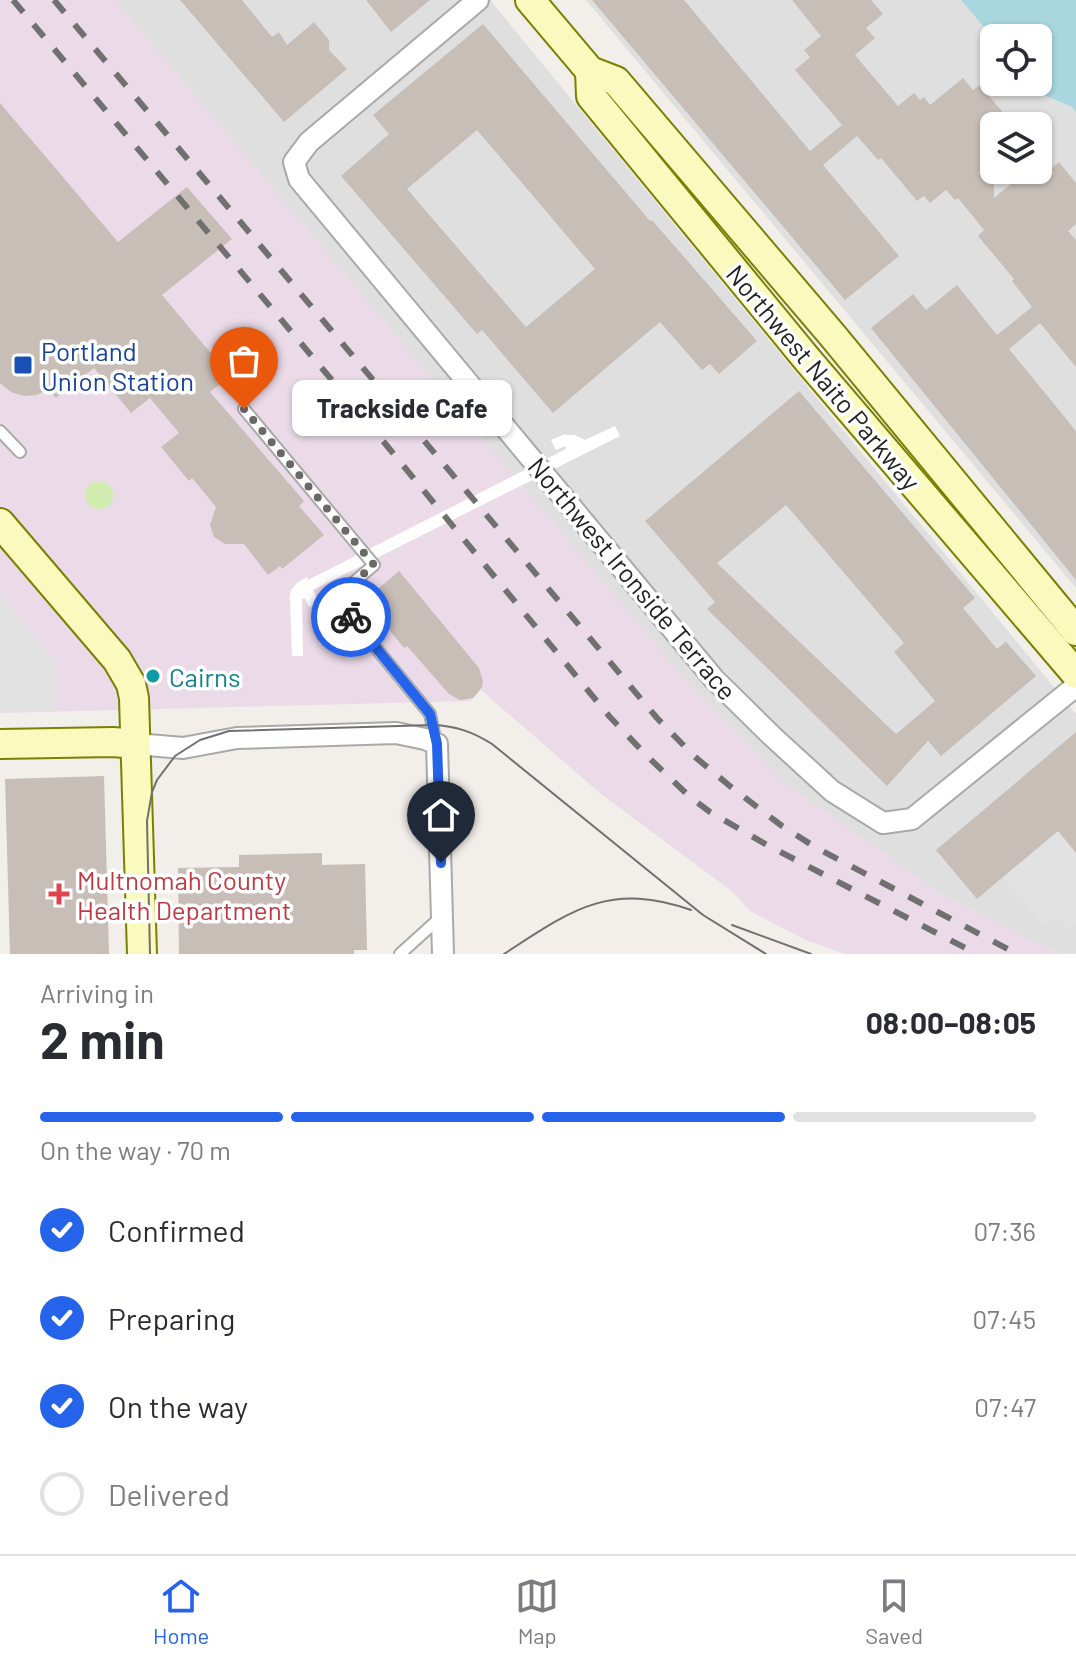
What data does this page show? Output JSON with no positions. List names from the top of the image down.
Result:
{
  "streets": {
    "main road": ["Northwest Naito Parkway"],
    "street": ["Northwest Ironside Terrace"]
  },
  "places": {
    "transit": ["Portland Union Station"],
    "other": ["Trackside Cafe", "Cairns"],
    "health": ["Multnomah County Health Department"]
  },
  "page": {
    "bubble": "Trackside Cafe",
    "heading": ["2 min", "Arriving in", "08:00–08:05"],
    "bar": "On the way · 70 m",
    "list": [
      ["Confirmed", "07:36"],
      ["Preparing", "07:45"],
      ["On the way", "07:47"],
      "Delivered"
    ],
    "tabs": ["Home", "Map", "Saved"]
  }
}
